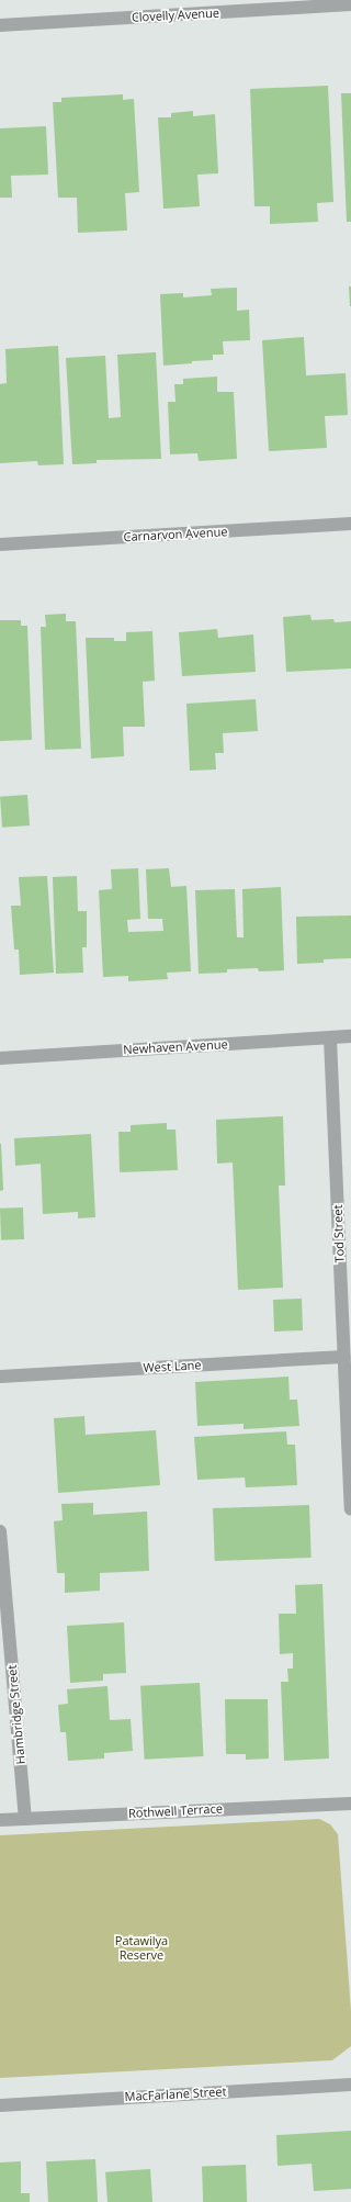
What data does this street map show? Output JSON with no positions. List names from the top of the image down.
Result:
{
  "streets": {
    "street": [
      "Clovelly Avenue",
      "Carnarvon Avenue",
      "Newhaven Avenue",
      "Tod Street",
      "West Lane",
      "Hambridge Street",
      "Rothwell Terrace",
      "MacFarlane Street"
    ]
  },
  "crossings": [
    ["Newhaven Avenue", "Tod Street"],
    ["Tod Street", "West Lane"],
    ["Hambridge Street", "Rothwell Terrace"]
  ],
  "parks": ["Patawilya Reserve"]
}
